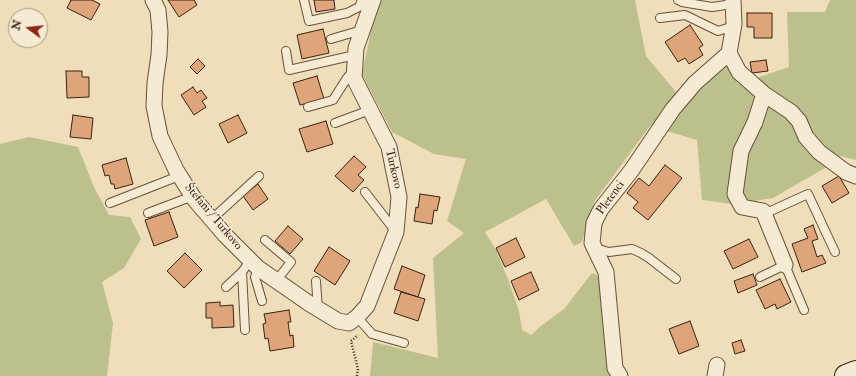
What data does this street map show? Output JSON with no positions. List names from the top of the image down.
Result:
{
  "streets": {
    "street": ["Turkovo", "Pletenci", "Štefani / Turkovo"]
  },
  "crossings": [
    ["Turkovo", "Štefani / Turkovo"]
  ],
  "north": "left"
}
